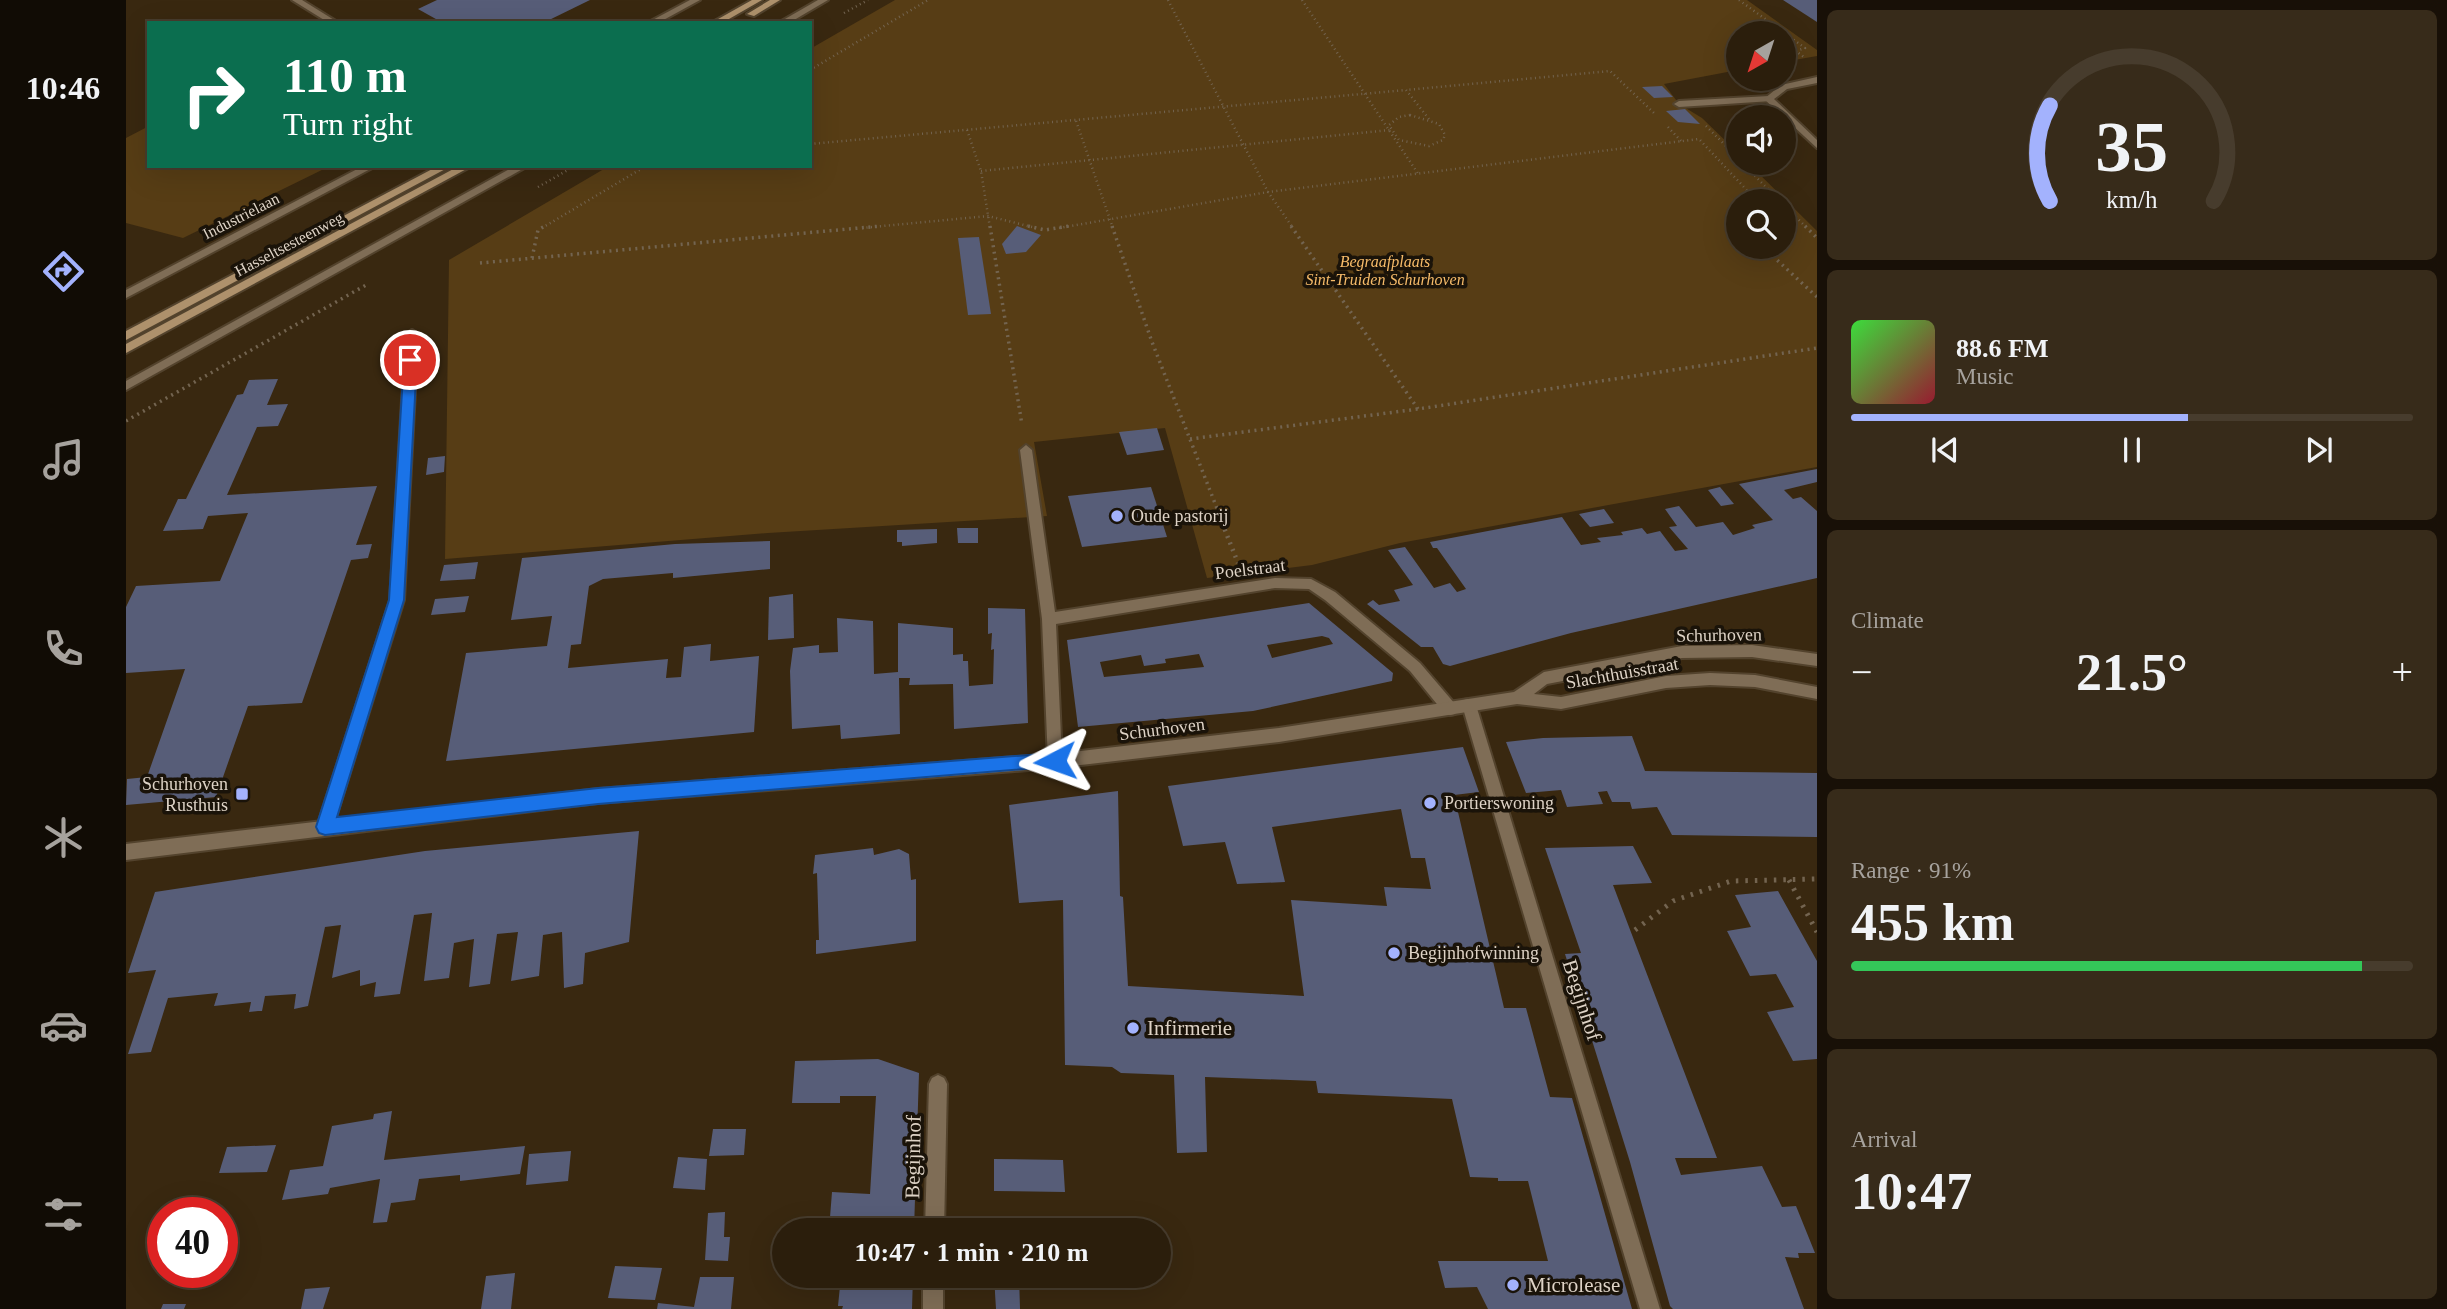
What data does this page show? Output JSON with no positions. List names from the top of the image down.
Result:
{
  "streets": {
    "main road": ["Hasseltsesteenweg"],
    "street": [
      "Industrielaan",
      "Poelstraat",
      "Schurhoven",
      "Slachthuisstraat",
      "Begijnhof"
    ]
  },
  "crossings": [
    ["Poelstraat", "Schurhoven"],
    ["Schurhoven", "Slachthuisstraat"],
    ["Schurhoven", "Begijnhof"]
  ],
  "parks": ["Begraafplaats Sint-Truiden Schurhoven"],
  "places": {
    "other": [
      "Oude pastorij",
      "Portierswoning",
      "Begijnhofwinning",
      "Infirmerie",
      "Microlease"
    ],
    "transit": ["Schurhoven Rusthuis"]
  },
  "north": "bottom left",
  "page": {
    "tabs": "10:46",
    "turn": ["110 m", "Turn right"],
    "song": ["88.6 FM", "Music"],
    "tile": [
      "Climate",
      ["Range · 91%", "455 km"],
      ["Arrival", "10:47"]
    ],
    "heat": ["−", "21.5°", "+"],
    "limit": "40",
    "trip": "10:47 · 1 min · 210 m",
    "gauge": ["35", "km/h"]
  }
}
